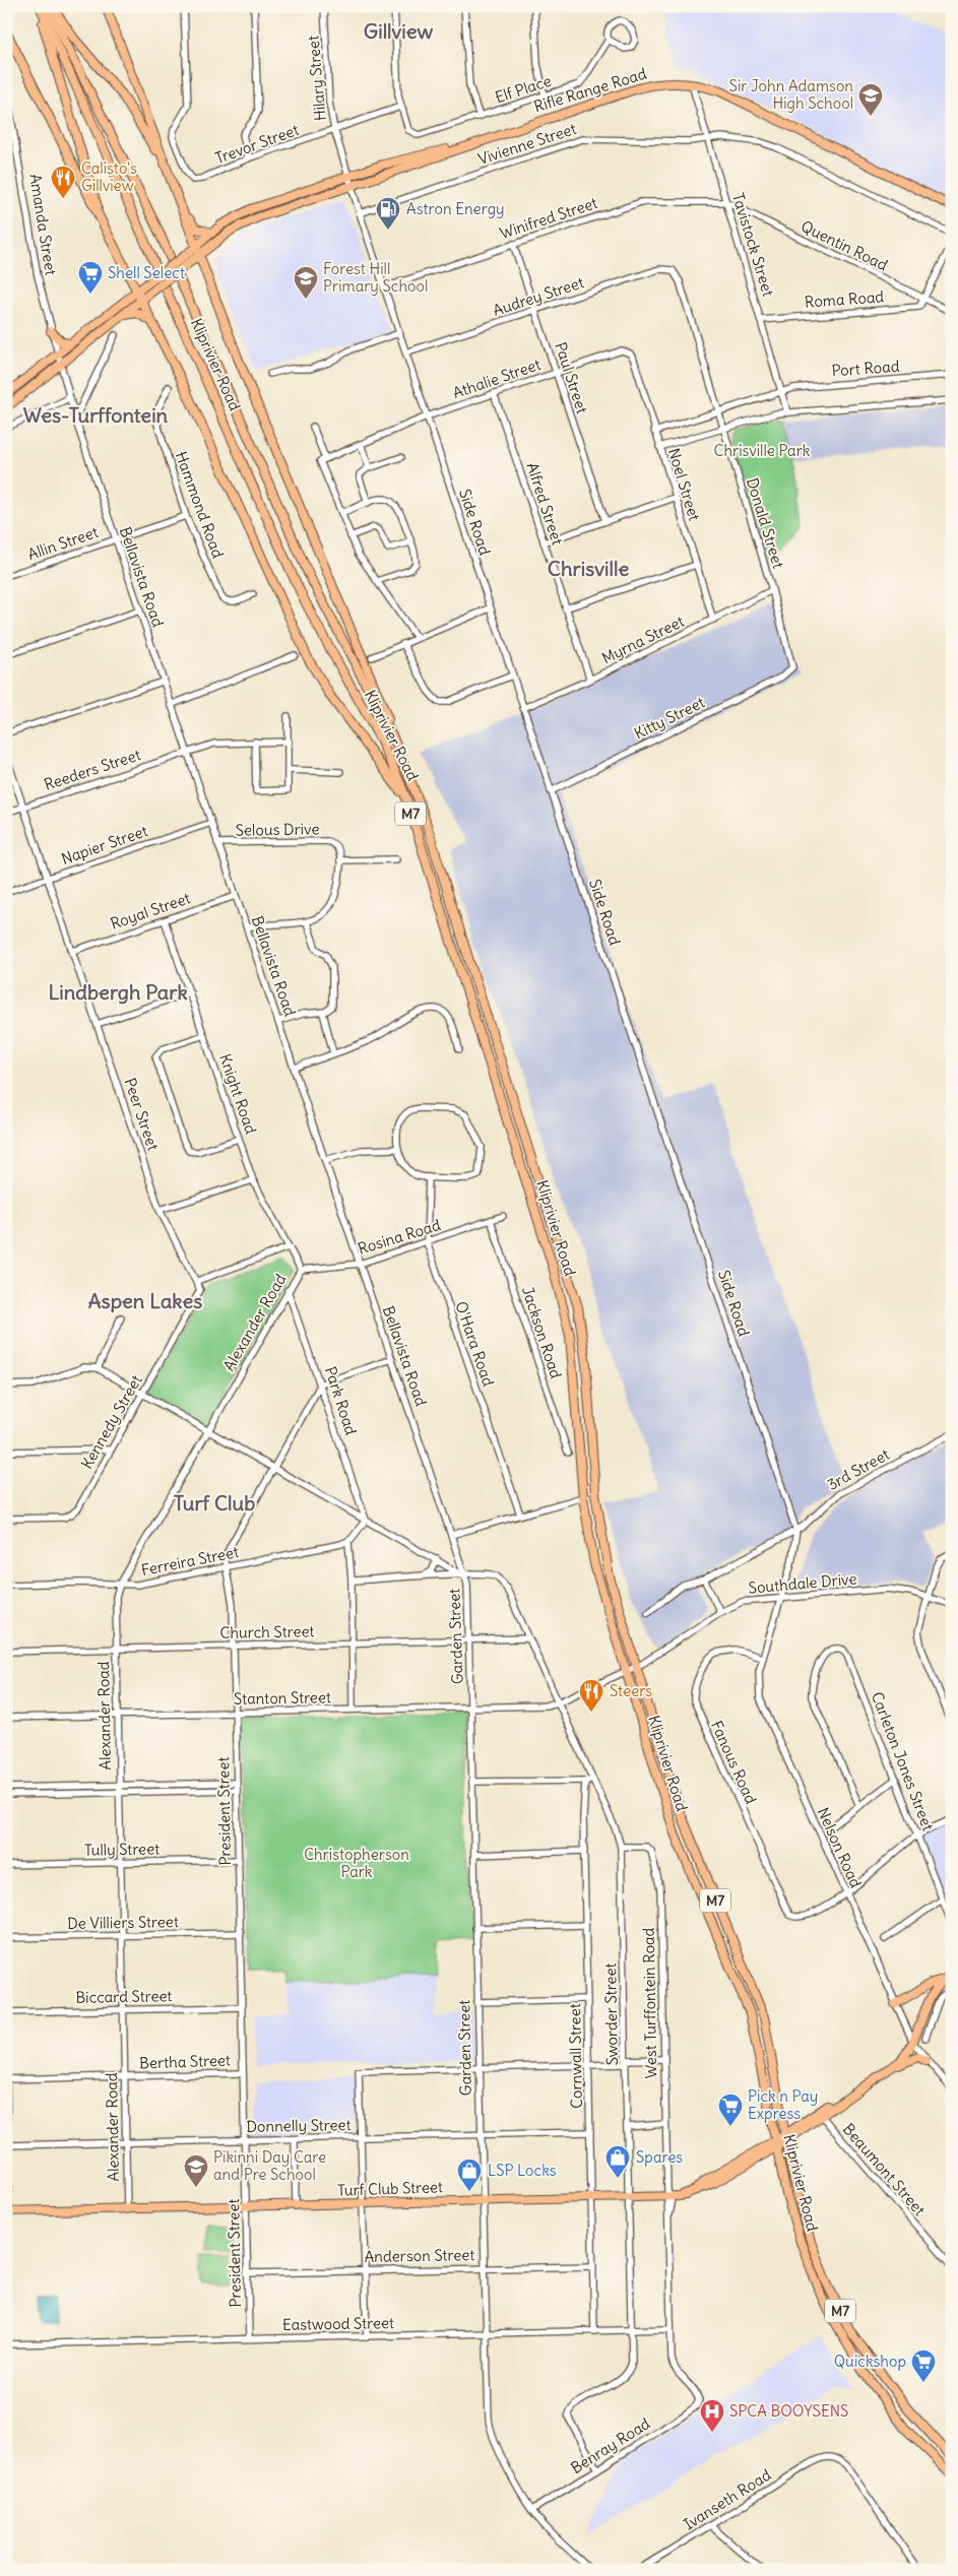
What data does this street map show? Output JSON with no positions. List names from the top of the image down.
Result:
{
  "streets": {
    "main road": [
      "Rifle Range Road",
      "Kliprivier Road",
      "M7",
      "Turf Club Street"
    ],
    "street": [
      "Hilary Street",
      "Elf Place",
      "Trevor Street",
      "Vivienne Street",
      "Winifred Street",
      "Amanda Street",
      "Tavistock Street",
      "Quentin Road",
      "Audrey Street",
      "Roma Road",
      "Port Road",
      "Paul Street",
      "Athalie Street",
      "Noel Street",
      "Alfred Street",
      "Hammond Road",
      "Side Road",
      "Donald Street",
      "Allin Street",
      "Bellavista Road",
      "Myrna Street",
      "Kitty Street",
      "Reeders Street",
      "Selous Drive",
      "Napier Street",
      "Royal Street",
      "Knight Road",
      "Peer Street",
      "Rosina Road",
      "Alexander Road",
      "Jackson Road",
      "O'Hara Road",
      "Park Road",
      "Kennedy Street",
      "3rd Street",
      "Ferreira Street",
      "Southdale Drive",
      "Church Street",
      "Garden Street",
      "Stanton Street",
      "Carleton Jones Street",
      "Fanous Road",
      "President Street",
      "Nelson Road",
      "Tully Street",
      "De Villiers Street",
      "Biccard Street",
      "West Turffontein Road",
      "Sworder Street",
      "Cornwall Street",
      "Bertha Street",
      "Donnelly Street",
      "Beaumont Street",
      "Anderson Street",
      "Eastwood Street",
      "Benray Road",
      "Ivanseth Road"
    ]
  },
  "crossings": [
    ["Hilary Street", "Rifle Range Road"],
    ["Hilary Street", "Trevor Street"],
    ["Hilary Street", "Side Road"],
    ["Elf Place", "Trevor Street"],
    ["Rifle Range Road", "Amanda Street"],
    ["Rifle Range Road", "Tavistock Street"],
    ["Rifle Range Road", "Side Road"],
    ["Rifle Range Road", "Bellavista Road"],
    ["Vivienne Street", "Tavistock Street"],
    ["Vivienne Street", "Side Road"],
    ["Winifred Street", "Tavistock Street"],
    ["Winifred Street", "Quentin Road"],
    ["Winifred Street", "Paul Street"],
    ["Winifred Street", "Side Road"],
    ["Amanda Street", "Bellavista Road"],
    ["Tavistock Street", "Quentin Road"],
    ["Tavistock Street", "Roma Road"],
    ["Tavistock Street", "Port Road"],
    ["Quentin Road", "Roma Road"],
    ["Audrey Street", "Paul Street"],
    ["Audrey Street", "Side Road"],
    ["Audrey Street", "Donald Street"],
    ["Kliprivier Road", "Southdale Drive"],
    ["Kliprivier Road", "Turf Club Street"],
    ["Port Road", "Noel Street"],
    ["Port Road", "Donald Street"],
    ["Paul Street", "Athalie Street"],
    ["Athalie Street", "Noel Street"],
    ["Athalie Street", "Alfred Street"],
    ["Athalie Street", "Side Road"],
    ["Noel Street", "Myrna Street"],
    ["Alfred Street", "Myrna Street"],
    ["Hammond Road", "Allin Street"],
    ["Side Road", "Myrna Street"],
    ["Side Road", "Kitty Street"],
    ["Side Road", "3rd Street"],
    ["Side Road", "Southdale Drive"],
    ["Side Road", "Fanous Road"],
    ["Side Road", "Nelson Road"],
    ["Donald Street", "Myrna Street"],
    ["Donald Street", "Kitty Street"],
    ["Allin Street", "Bellavista Road"],
    ["Bellavista Road", "Reeders Street"],
    ["Bellavista Road", "Selous Drive"],
    ["Bellavista Road", "Napier Street"],
    ["Bellavista Road", "Royal Street"],
    ["Bellavista Road", "Rosina Road"],
    ["Bellavista Road", "Garden Street"],
    ["Bellavista Road", "Sworder Street"],
    ["Reeders Street", "Peer Street"],
    ["Napier Street", "Peer Street"],
    ["Royal Street", "Knight Road"],
    ["Royal Street", "Peer Street"],
    ["Knight Road", "Rosina Road"],
    ["Knight Road", "Alexander Road"],
    ["Peer Street", "Kennedy Street"],
    ["Rosina Road", "Alexander Road"],
    ["Rosina Road", "Jackson Road"],
    ["Rosina Road", "O'Hara Road"],
    ["Alexander Road", "Park Road"],
    ["Alexander Road", "Ferreira Street"],
    ["Alexander Road", "Church Street"],
    ["Alexander Road", "Garden Street"],
    ["Alexander Road", "Stanton Street"],
    ["Alexander Road", "Tully Street"],
    ["Alexander Road", "De Villiers Street"],
    ["Alexander Road", "Biccard Street"],
    ["Alexander Road", "Bertha Street"],
    ["Alexander Road", "Donnelly Street"],
    ["Alexander Road", "Turf Club Street"],
    ["Park Road", "Garden Street"],
    ["Park Road", "President Street"],
    ["Kennedy Street", "Garden Street"],
    ["Ferreira Street", "President Street"],
    ["Southdale Drive", "Stanton Street"],
    ["Southdale Drive", "Sworder Street"],
    ["Church Street", "Garden Street"],
    ["Church Street", "President Street"],
    ["Church Street", "Sworder Street"],
    ["Garden Street", "Stanton Street"],
    ["Garden Street", "President Street"],
    ["Garden Street", "Sworder Street"],
    ["Garden Street", "Donnelly Street"],
    ["Garden Street", "Turf Club Street"],
    ["Garden Street", "Anderson Street"],
    ["Garden Street", "Eastwood Street"],
    ["Garden Street", "Benray Road"],
    ["Stanton Street", "President Street"],
    ["Stanton Street", "Sworder Street"],
    ["Fanous Road", "Nelson Road"],
    ["President Street", "Tully Street"],
    ["President Street", "De Villiers Street"],
    ["President Street", "Biccard Street"],
    ["President Street", "Bertha Street"],
    ["President Street", "Donnelly Street"],
    ["President Street", "Turf Club Street"],
    ["President Street", "Anderson Street"],
    ["President Street", "Eastwood Street"],
    ["West Turffontein Road", "Sworder Street"],
    ["West Turffontein Road", "Turf Club Street"],
    ["West Turffontein Road", "Eastwood Street"],
    ["West Turffontein Road", "Benray Road"],
    ["Sworder Street", "Turf Club Street"],
    ["Sworder Street", "Eastwood Street"],
    ["Sworder Street", "Benray Road"],
    ["Cornwall Street", "Donnelly Street"],
    ["Cornwall Street", "Turf Club Street"],
    ["Cornwall Street", "Anderson Street"],
    ["Cornwall Street", "Eastwood Street"],
    ["Beaumont Street", "Turf Club Street"]
  ],
  "districts": [
    "Gillview",
    "Wes-Turffontein",
    "Chrisville",
    "Lindbergh Park",
    "Aspen Lakes",
    "Turf Club"
  ],
  "parks": ["Chrisville Park", "Christopherson Park"],
  "places": {
    "school or university": ["Sir John Adamson High School", "Forest Hill Primary School", "Pikinni Day Care and Pre School"],
    "restaurant": ["Calisto's Gillview", "Steers"],
    "fuel station": ["Astron Energy"],
    "supermarket": ["Shell Select", "Pick n Pay Express", "Quickshop"],
    "shop": ["Spares", "LSP Locks"],
    "hospital": ["SPCA BOOYSENS"]
  }
}
